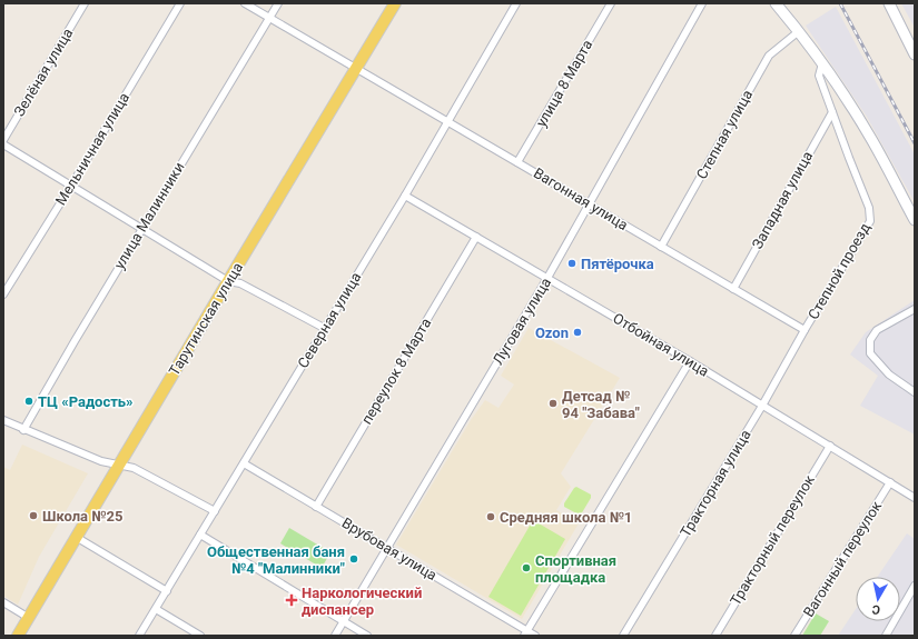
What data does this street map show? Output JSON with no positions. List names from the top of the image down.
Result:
{
  "streets": {
    "main road": ["Тарутинская улица"],
    "street": [
      "Зелёная улица",
      "улица 8 Марта",
      "Степная улица",
      "Мельничная улица",
      "Вагонная улица",
      "Западная улица",
      "улица Малинники",
      "Степной проезд",
      "Северная улица",
      "Луговая улица",
      "Отбойная улица",
      "переулок 8 Марта",
      "Тракторная улица",
      "Тракторный переулок",
      "Врубовая улица",
      "Вагонный переулок"
    ]
  },
  "crossings": [
    ["улица 8 Марта", "Вагонная улица"],
    ["Степная улица", "Вагонная улица"],
    ["Вагонная улица", "Западная улица"],
    ["Вагонная улица", "улица Малинники"],
    ["Вагонная улица", "Степной проезд"],
    ["Вагонная улица", "Тарутинская улица"],
    ["Вагонная улица", "Северная улица"],
    ["Вагонная улица", "Луговая улица"],
    ["Вагонная улица", "Тракторная улица"],
    ["Западная улица", "Степной проезд"],
    ["Степной проезд", "Тракторная улица"],
    ["Северная улица", "Отбойная улица"],
    ["Северная улица", "Врубовая улица"],
    ["Луговая улица", "Отбойная улица"],
    ["Луговая улица", "Врубовая улица"],
    ["Отбойная улица", "переулок 8 Марта"],
    ["Отбойная улица", "Тракторная улица"],
    ["Отбойная улица", "Тракторный переулок"],
    ["Отбойная улица", "Вагонный переулок"],
    ["переулок 8 Марта", "Врубовая улица"]
  ],
  "places": {
    "other": [
      "Пятёрочка",
      "Ozon",
      "ТЦ «Радость»",
      "Детсад № 94 \"Забава\"",
      "Школа №25",
      "Средняя школа №1",
      "Общественная баня №4 \"Малинники\"",
      "Спортивная площадка"
    ],
    "health": ["Наркологический диспансер"]
  },
  "north": "bottom"
}
